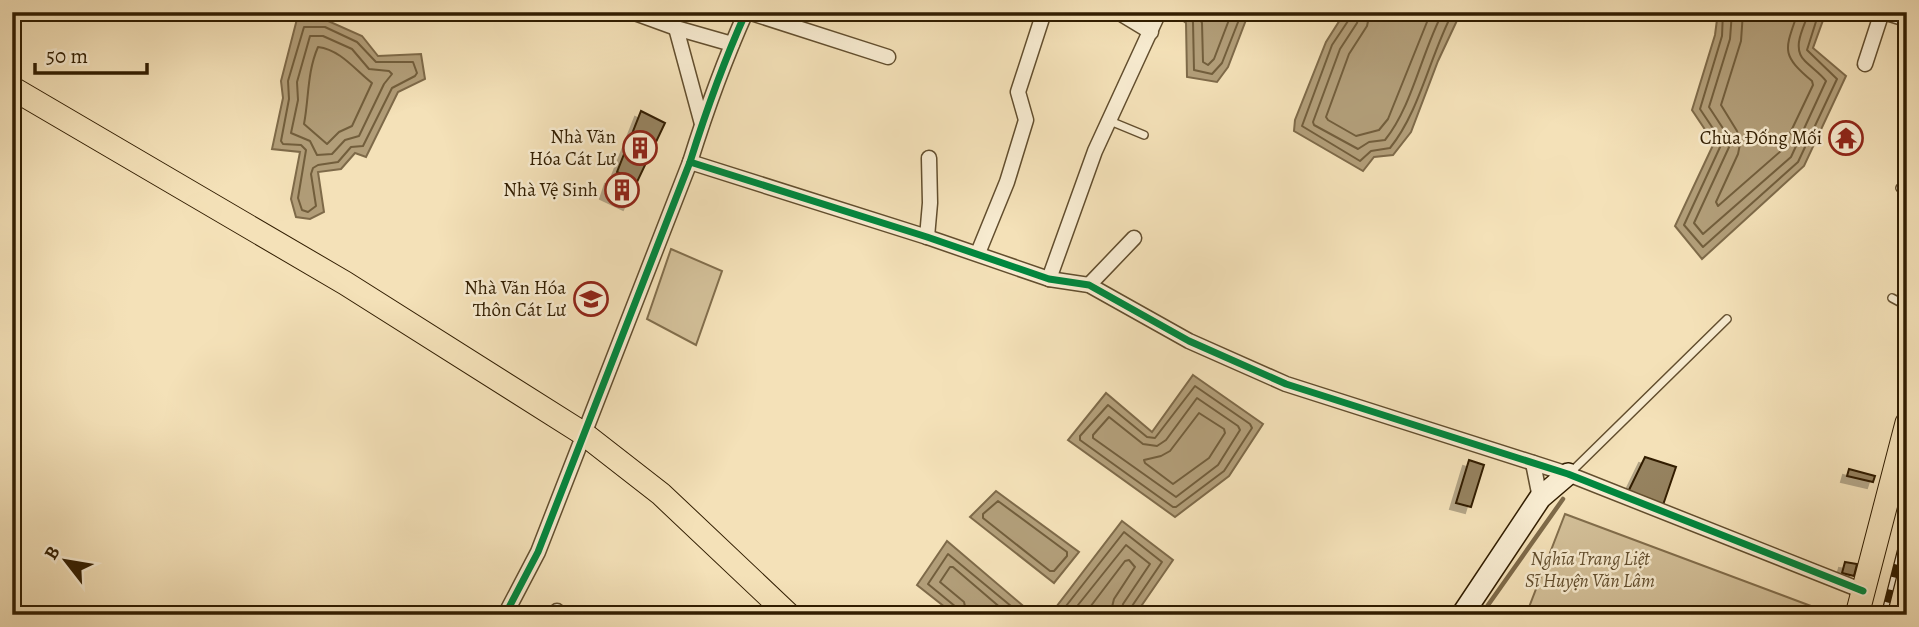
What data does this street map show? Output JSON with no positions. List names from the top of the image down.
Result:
{
  "parks": ["Nghĩa Trang Liệt Sĩ Huyện Văn Lâm"],
  "places": {
    "temple": ["Chùa Đống Mối"],
    "building": ["Nhà Văn Hóa Cát Lư", "Nhà Vệ Sinh"],
    "school or university": ["Nhà Văn Hóa Thôn Cát Lư"]
  },
  "scale_bar": "50 m",
  "north": "top left"
}
